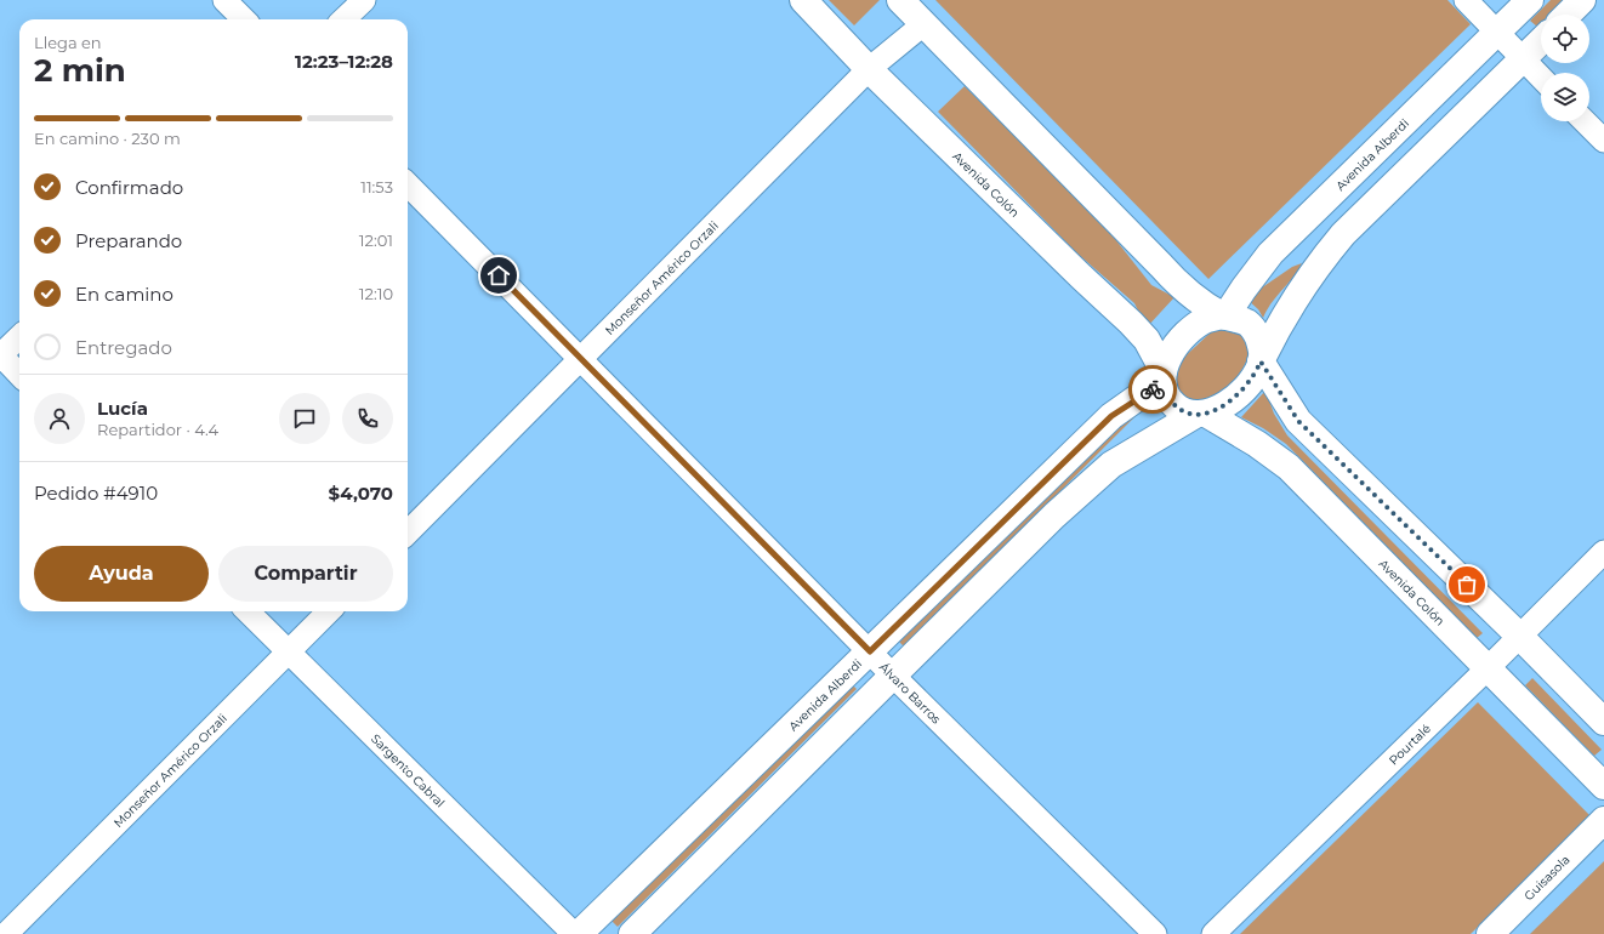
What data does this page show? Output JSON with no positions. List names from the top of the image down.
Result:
{
  "streets": {
    "main road": ["Avenida Alberdi", "Avenida Colón", "Guisasola"],
    "street": [
      "Monseñor Américo Orzali",
      "Álvaro Barros",
      "Pourtalé",
      "Sargento Cabral"
    ]
  },
  "crossings": [
    ["Avenida Alberdi", "Avenida Colón"],
    ["Avenida Alberdi", "Álvaro Barros"],
    ["Avenida Colón", "Monseñor Américo Orzali"],
    ["Avenida Colón", "Pourtalé"],
    ["Monseñor Américo Orzali", "Álvaro Barros"],
    ["Monseñor Américo Orzali", "Sargento Cabral"]
  ],
  "page": {
    "heading": ["2 min", "Llega en", "12:23–12:28"],
    "panel": [
      "Lucía",
      "Repartidor · 4.4",
      "Pedido #4910",
      "$4,070"
    ],
    "bar": "En camino · 230 m",
    "list": [
      ["Confirmado", "11:53"],
      ["Preparando", "12:01"],
      ["En camino", "12:10"],
      "Entregado"
    ],
    "buttons": ["Ayuda", "Compartir"]
  }
}
